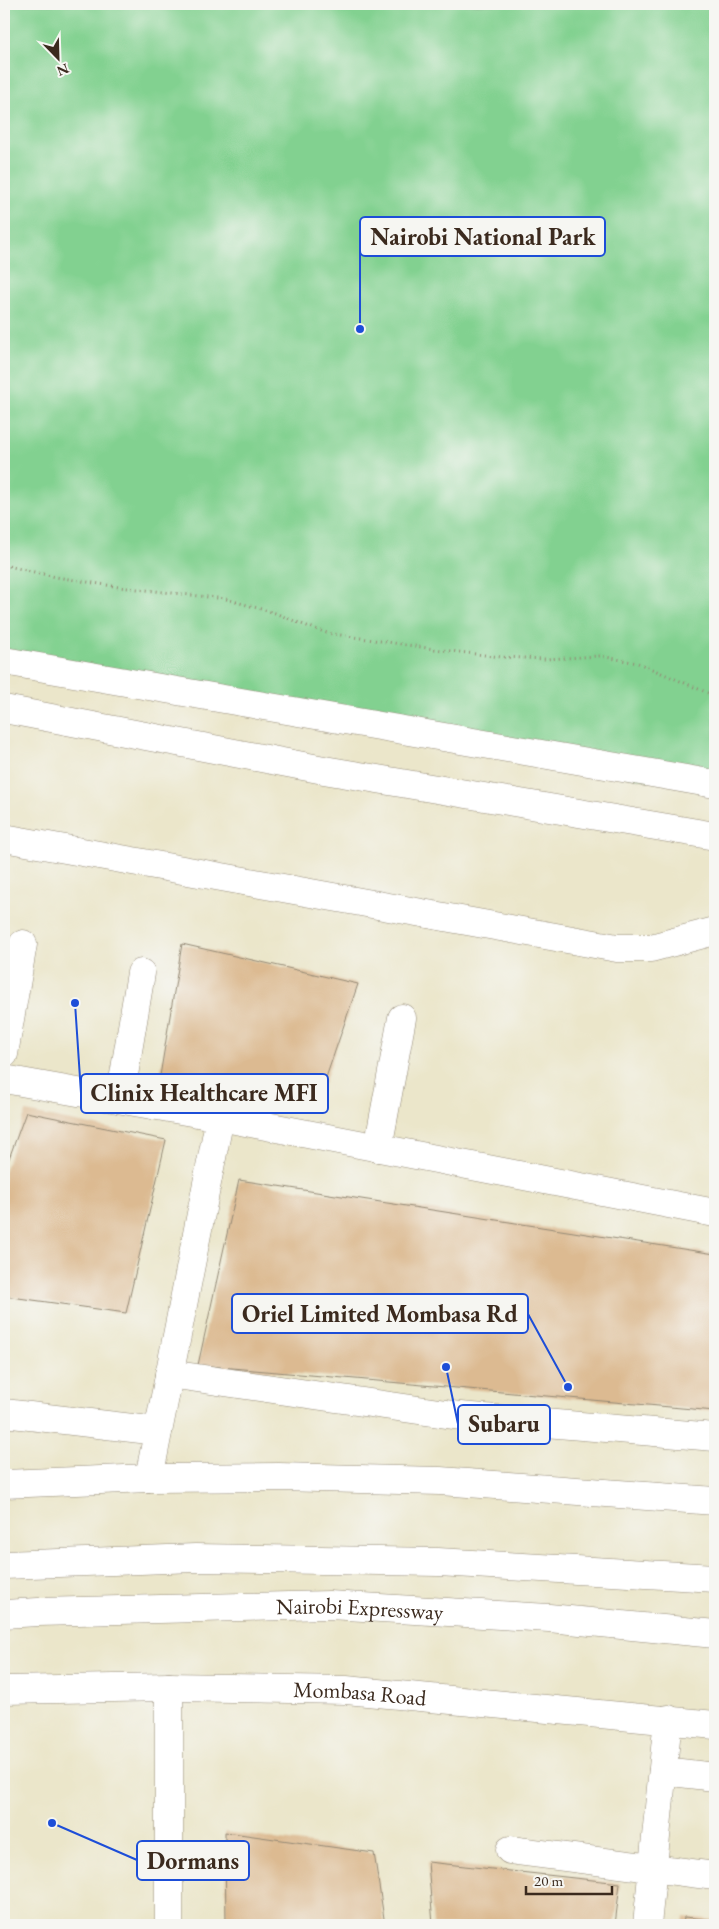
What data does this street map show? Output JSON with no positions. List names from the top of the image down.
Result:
{
  "streets": {
    "main road": ["Nairobi Expressway", "Mombasa Road"]
  },
  "places": [
    "Nairobi National Park",
    "Clinix Healthcare MFI",
    "Subaru",
    "Oriel Limited Mombasa Rd",
    "Dormans"
  ],
  "scale_bar": "20 m",
  "north": "bottom right"
}
